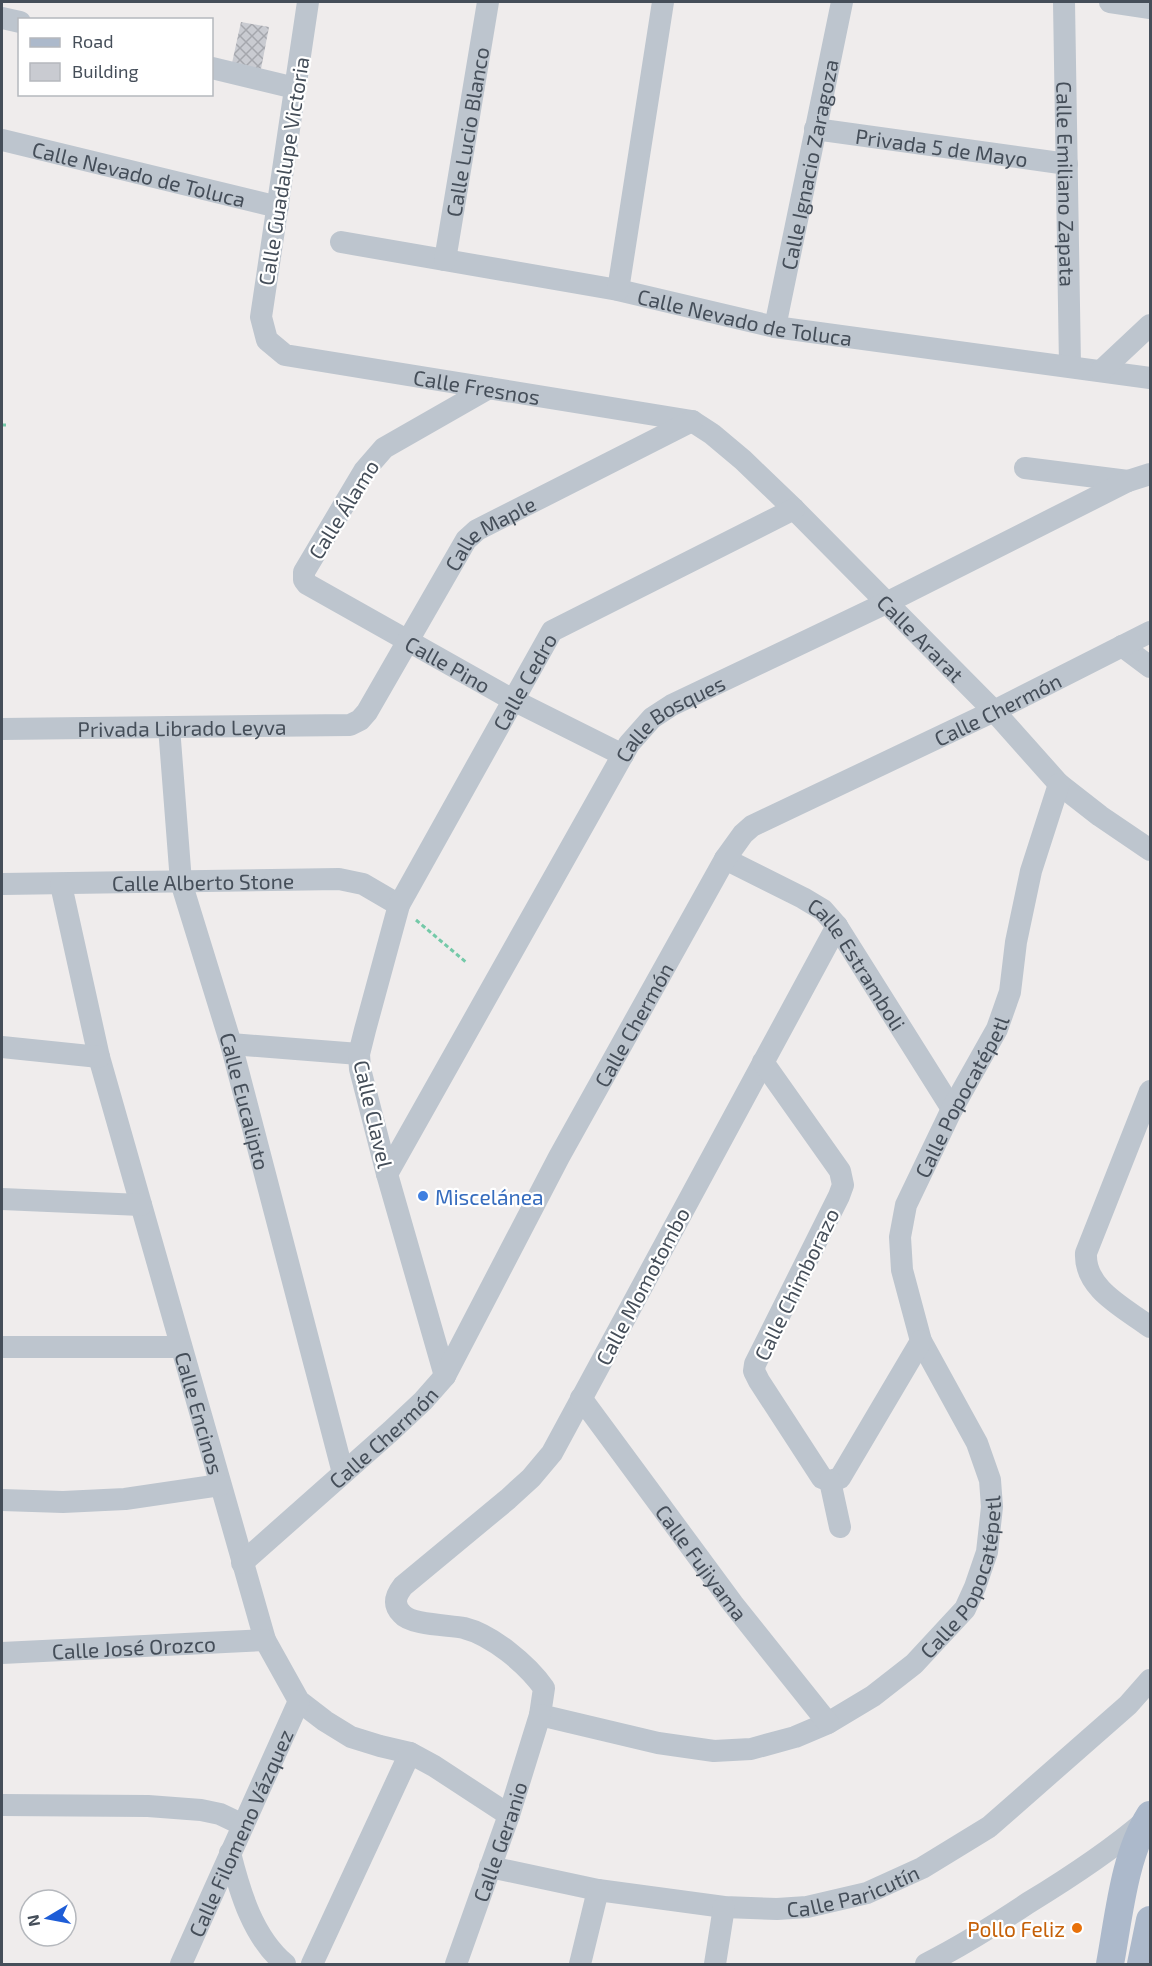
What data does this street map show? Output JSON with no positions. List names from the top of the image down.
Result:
{
  "streets": {
    "street": [
      "Calle Lucio Blanco",
      "Privada 5 de Mayo",
      "Calle Ignacio Zaragoza",
      "Calle Guadalupe Victoria",
      "Calle Nevado de Toluca",
      "Calle Emiliano Zapata",
      "Calle Fresnos",
      "Calle Álamo",
      "Calle Maple",
      "Calle Ararat",
      "Calle Pino",
      "Calle Cedro",
      "Calle Chermón",
      "Calle Bosques",
      "Privada Librado Leyva",
      "Calle Alberto Stone",
      "Calle Estramboli",
      "Calle Popocatépetl",
      "Calle Eucalipto",
      "Calle Clavel",
      "Calle Chimborazo",
      "Calle Momotombo",
      "Calle Encinos",
      "Calle Fujiyama",
      "Calle José Orozco",
      "Calle Filomeno Vázquez",
      "Calle Geranio",
      "Calle Paricutín"
    ]
  },
  "crossings": [
    ["Calle Lucio Blanco", "Calle Nevado de Toluca"],
    ["Privada 5 de Mayo", "Calle Ignacio Zaragoza"],
    ["Privada 5 de Mayo", "Calle Emiliano Zapata"],
    ["Calle Ignacio Zaragoza", "Calle Nevado de Toluca"],
    ["Calle Guadalupe Victoria", "Calle Nevado de Toluca"],
    ["Calle Guadalupe Victoria", "Calle Fresnos"],
    ["Calle Nevado de Toluca", "Calle Emiliano Zapata"],
    ["Calle Fresnos", "Calle Álamo"],
    ["Calle Fresnos", "Calle Maple"],
    ["Calle Fresnos", "Calle Ararat"],
    ["Calle Álamo", "Calle Pino"],
    ["Calle Maple", "Calle Ararat"],
    ["Calle Maple", "Calle Pino"],
    ["Calle Maple", "Privada Librado Leyva"],
    ["Calle Ararat", "Calle Cedro"],
    ["Calle Ararat", "Calle Chermón"],
    ["Calle Ararat", "Calle Bosques"],
    ["Calle Ararat", "Calle Popocatépetl"],
    ["Calle Pino", "Calle Cedro"],
    ["Calle Pino", "Calle Bosques"],
    ["Calle Cedro", "Calle Alberto Stone"],
    ["Calle Cedro", "Calle Clavel"],
    ["Calle Chermón", "Calle Estramboli"],
    ["Calle Chermón", "Calle Eucalipto"],
    ["Calle Chermón", "Calle Clavel"],
    ["Calle Chermón", "Calle Encinos"],
    ["Calle Bosques", "Calle Clavel"],
    ["Privada Librado Leyva", "Calle Eucalipto"],
    ["Calle Alberto Stone", "Calle Eucalipto"],
    ["Calle Alberto Stone", "Calle Clavel"],
    ["Calle Alberto Stone", "Calle Encinos"],
    ["Calle Estramboli", "Calle Popocatépetl"],
    ["Calle Estramboli", "Calle Momotombo"],
    ["Calle Popocatépetl", "Calle Momotombo"],
    ["Calle Popocatépetl", "Calle Fujiyama"],
    ["Calle Popocatépetl", "Calle Geranio"],
    ["Calle Chimborazo", "Calle Momotombo"],
    ["Calle Momotombo", "Calle Fujiyama"],
    ["Calle Momotombo", "Calle Geranio"],
    ["Calle Encinos", "Calle José Orozco"],
    ["Calle Encinos", "Calle Filomeno Vázquez"],
    ["Calle Encinos", "Calle Geranio"],
    ["Calle Geranio", "Calle Paricutín"]
  ],
  "places": ["Miscelánea", "Pollo Feliz"],
  "legend": ["Road", "Building"],
  "north": "left"
}
